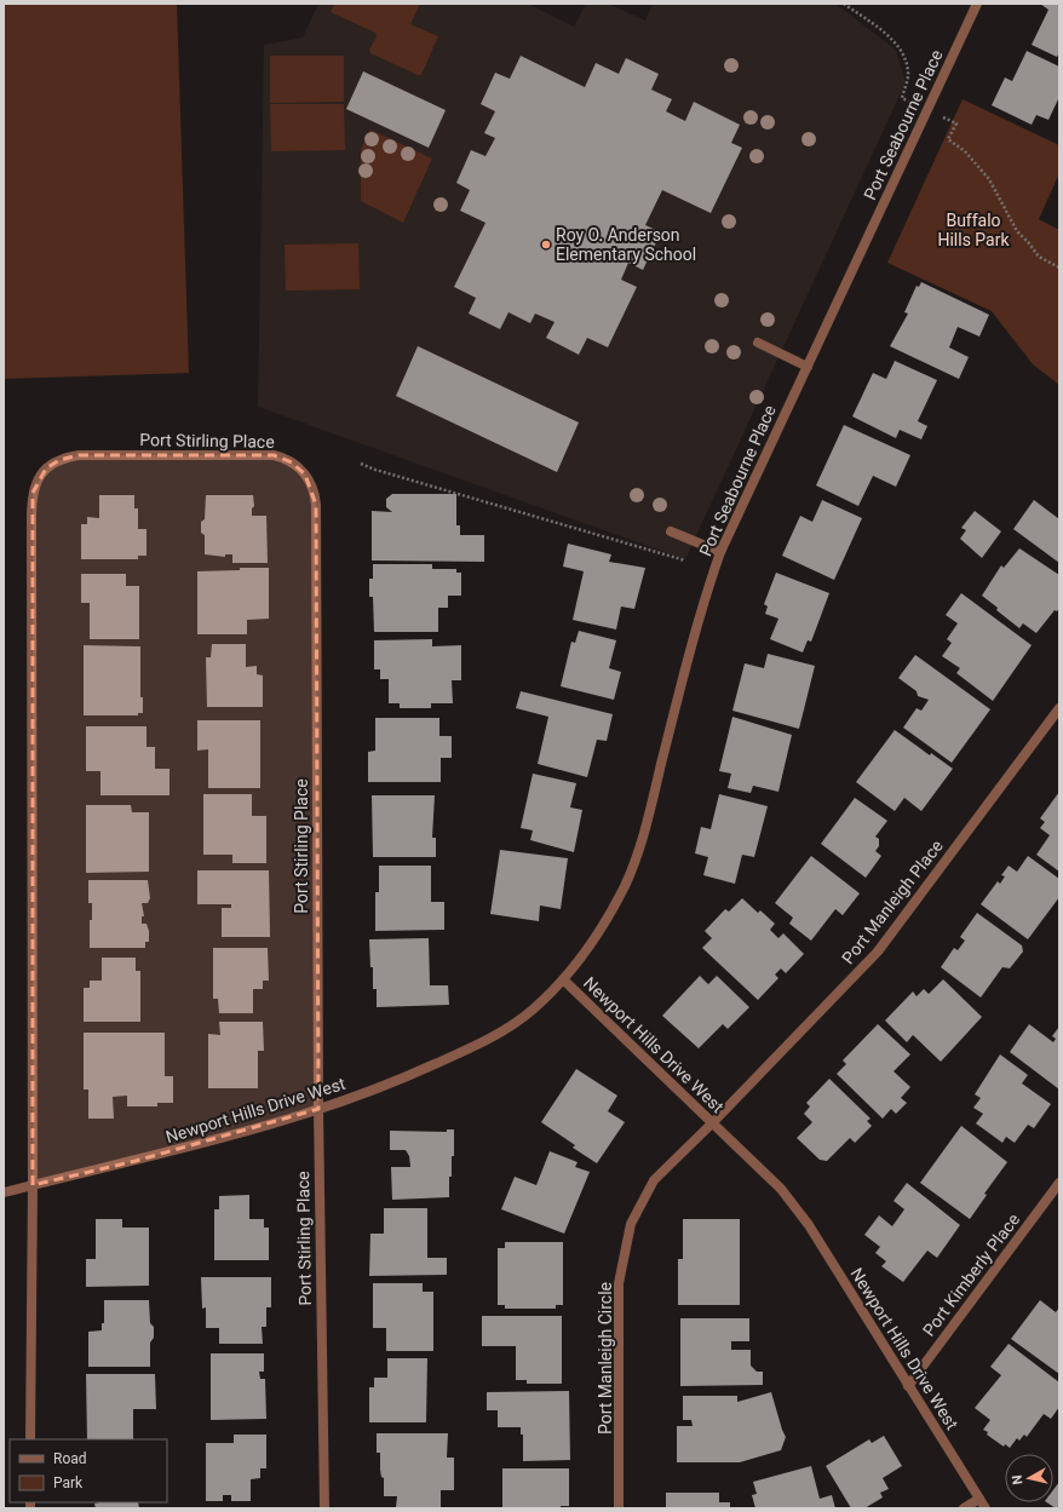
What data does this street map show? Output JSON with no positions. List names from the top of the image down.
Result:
{
  "streets": {
    "street": [
      "Port Seabourne Place",
      "Port Stirling Place",
      "Port Manleigh Place",
      "Newport Hills Drive West",
      "Port Kimberly Place",
      "Port Manleigh Circle"
    ]
  },
  "crossings": [
    ["Port Seabourne Place", "Newport Hills Drive West"],
    ["Port Stirling Place", "Newport Hills Drive West"],
    ["Port Manleigh Place", "Newport Hills Drive West"],
    ["Port Manleigh Place", "Port Manleigh Circle"],
    ["Newport Hills Drive West", "Port Kimberly Place"],
    ["Newport Hills Drive West", "Port Manleigh Circle"]
  ],
  "parks": ["Buffalo Hills Park"],
  "places": ["Roy O. Anderson Elementary School"],
  "legend": ["Road", "Park"],
  "north": "left"
}
